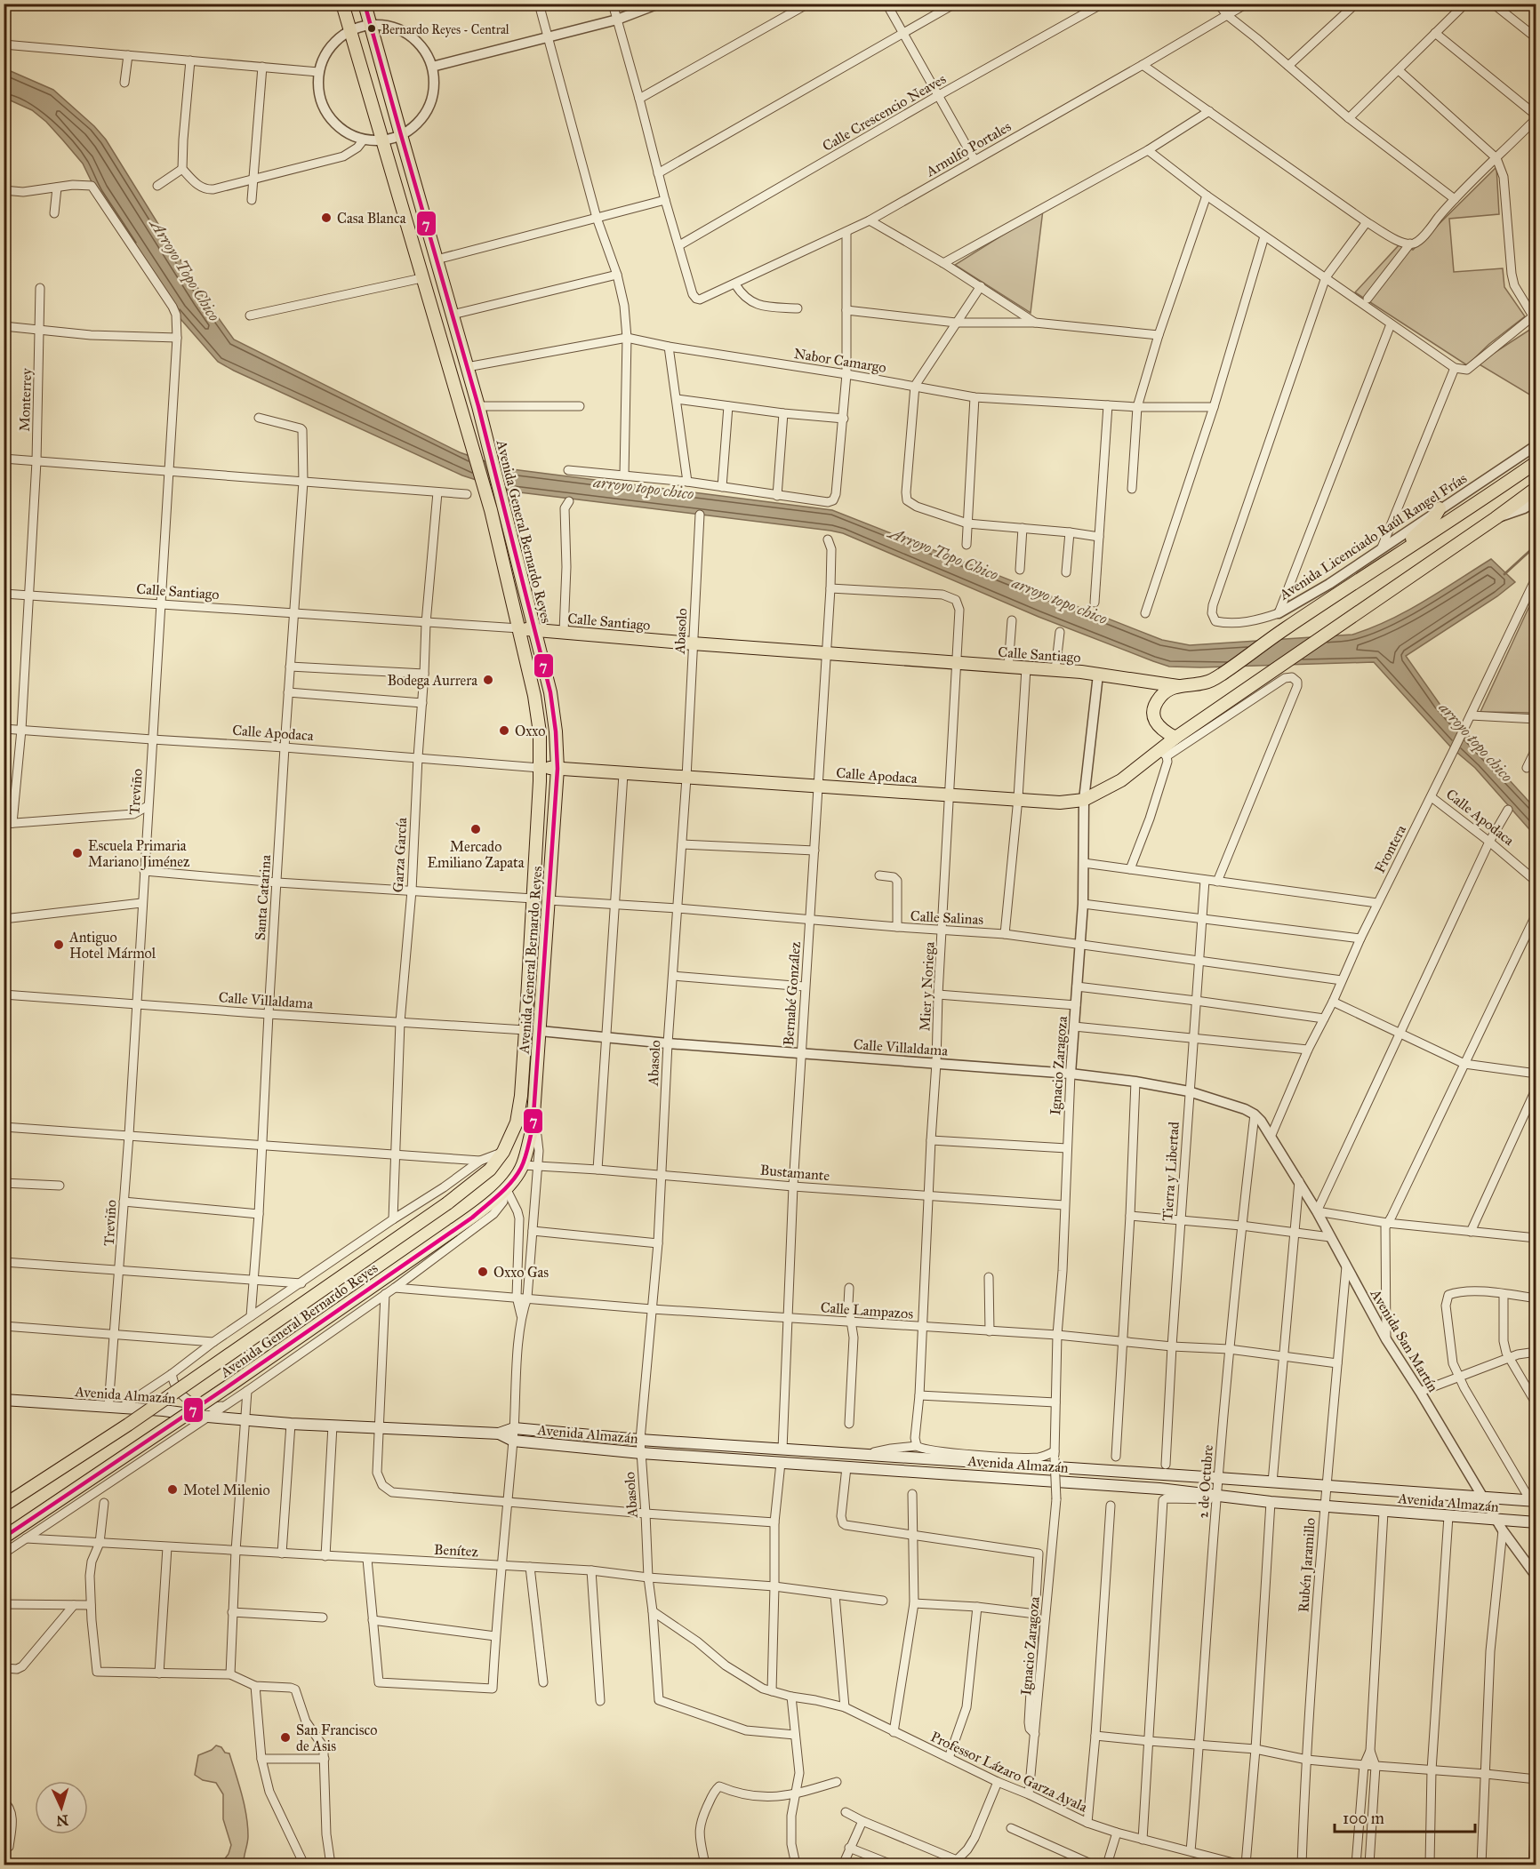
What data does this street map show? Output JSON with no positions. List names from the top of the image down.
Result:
{
  "streets": {
    "main road": [
      "Avenida General Bernardo Reyes",
      "Calle Santiago",
      "Calle Apodaca",
      "Avenida Almazán"
    ],
    "street": [
      "Calle Crescencio Neaves",
      "Arnulfo Portales",
      "Nabor Camargo",
      "Monterrey",
      "Avenida Licenciado Raúl Rangel Frías",
      "Abasolo",
      "Treviño",
      "Frontera",
      "Garza García",
      "Santa Catarina",
      "Calle Salinas",
      "Mier y Noriega",
      "Bernabé González",
      "Calle Villaldama",
      "Ignacio Zaragoza",
      "Tierra y Libertad",
      "Bustamante",
      "Calle Lampazos",
      "Avenida San Martín",
      "2 de Octubre",
      "Benítez",
      "Rubén Jaramillo",
      "Professor Lázaro Garza Ayala"
    ]
  },
  "crossings": [
    ["Calle Crescencio Neaves", "Arnulfo Portales"],
    ["Nabor Camargo", "Avenida General Bernardo Reyes"],
    ["Monterrey", "Calle Santiago"],
    ["Monterrey", "Calle Apodaca"],
    ["Avenida General Bernardo Reyes", "Calle Santiago"],
    ["Avenida General Bernardo Reyes", "Calle Apodaca"],
    ["Avenida General Bernardo Reyes", "Calle Salinas"],
    ["Avenida General Bernardo Reyes", "Calle Villaldama"],
    ["Avenida General Bernardo Reyes", "Bustamante"],
    ["Calle Santiago", "Abasolo"],
    ["Calle Santiago", "Treviño"],
    ["Calle Santiago", "Garza García"],
    ["Calle Santiago", "Santa Catarina"],
    ["Calle Santiago", "Mier y Noriega"],
    ["Calle Santiago", "Bernabé González"],
    ["Calle Santiago", "Ignacio Zaragoza"],
    ["Abasolo", "Calle Apodaca"],
    ["Abasolo", "Calle Salinas"],
    ["Abasolo", "Calle Villaldama"],
    ["Abasolo", "Bustamante"],
    ["Abasolo", "Calle Lampazos"],
    ["Abasolo", "Avenida Almazán"],
    ["Abasolo", "Benítez"],
    ["Abasolo", "Professor Lázaro Garza Ayala"],
    ["Calle Apodaca", "Treviño"],
    ["Calle Apodaca", "Frontera"],
    ["Calle Apodaca", "Garza García"],
    ["Calle Apodaca", "Santa Catarina"],
    ["Calle Apodaca", "Mier y Noriega"],
    ["Calle Apodaca", "Bernabé González"],
    ["Calle Apodaca", "Ignacio Zaragoza"],
    ["Treviño", "Calle Villaldama"],
    ["Treviño", "Avenida Almazán"],
    ["Frontera", "Calle Salinas"],
    ["Frontera", "Avenida San Martín"],
    ["Garza García", "Calle Villaldama"],
    ["Santa Catarina", "Calle Villaldama"],
    ["Calle Salinas", "Mier y Noriega"],
    ["Calle Salinas", "Bernabé González"],
    ["Calle Salinas", "Ignacio Zaragoza"],
    ["Calle Salinas", "Tierra y Libertad"],
    ["Mier y Noriega", "Bernabé González"],
    ["Mier y Noriega", "Calle Villaldama"],
    ["Mier y Noriega", "Bustamante"],
    ["Mier y Noriega", "Calle Lampazos"],
    ["Bernabé González", "Calle Villaldama"],
    ["Bernabé González", "Bustamante"],
    ["Bernabé González", "Calle Lampazos"],
    ["Bernabé González", "Avenida Almazán"],
    ["Calle Villaldama", "Ignacio Zaragoza"],
    ["Calle Villaldama", "Tierra y Libertad"],
    ["Calle Villaldama", "Avenida San Martín"],
    ["Calle Villaldama", "2 de Octubre"],
    ["Ignacio Zaragoza", "Bustamante"],
    ["Ignacio Zaragoza", "Calle Lampazos"],
    ["Ignacio Zaragoza", "Professor Lázaro Garza Ayala"],
    ["Tierra y Libertad", "Calle Lampazos"],
    ["Calle Lampazos", "2 de Octubre"],
    ["Calle Lampazos", "Rubén Jaramillo"],
    ["Avenida San Martín", "Avenida Almazán"],
    ["Avenida San Martín", "2 de Octubre"],
    ["Avenida San Martín", "Rubén Jaramillo"],
    ["Avenida Almazán", "2 de Octubre"],
    ["Avenida Almazán", "Rubén Jaramillo"],
    ["2 de Octubre", "Professor Lázaro Garza Ayala"]
  ],
  "water": ["Arroyo Topo Chico", "arroyo topo chico"],
  "places": [
    "Bernardo Reyes - Central",
    "Casa Blanca",
    "Bodega Aurrera",
    "Oxxo",
    "Mercado Emiliano Zapata",
    "Escuela Primaria Mariano Jiménez",
    "Antiguo Hotel Mármol",
    "Oxxo Gas",
    "Motel Milenio",
    "San Francisco de Asis"
  ],
  "lines": ["transit line 7"],
  "scale_bar": "100 m",
  "north": "bottom"
}
